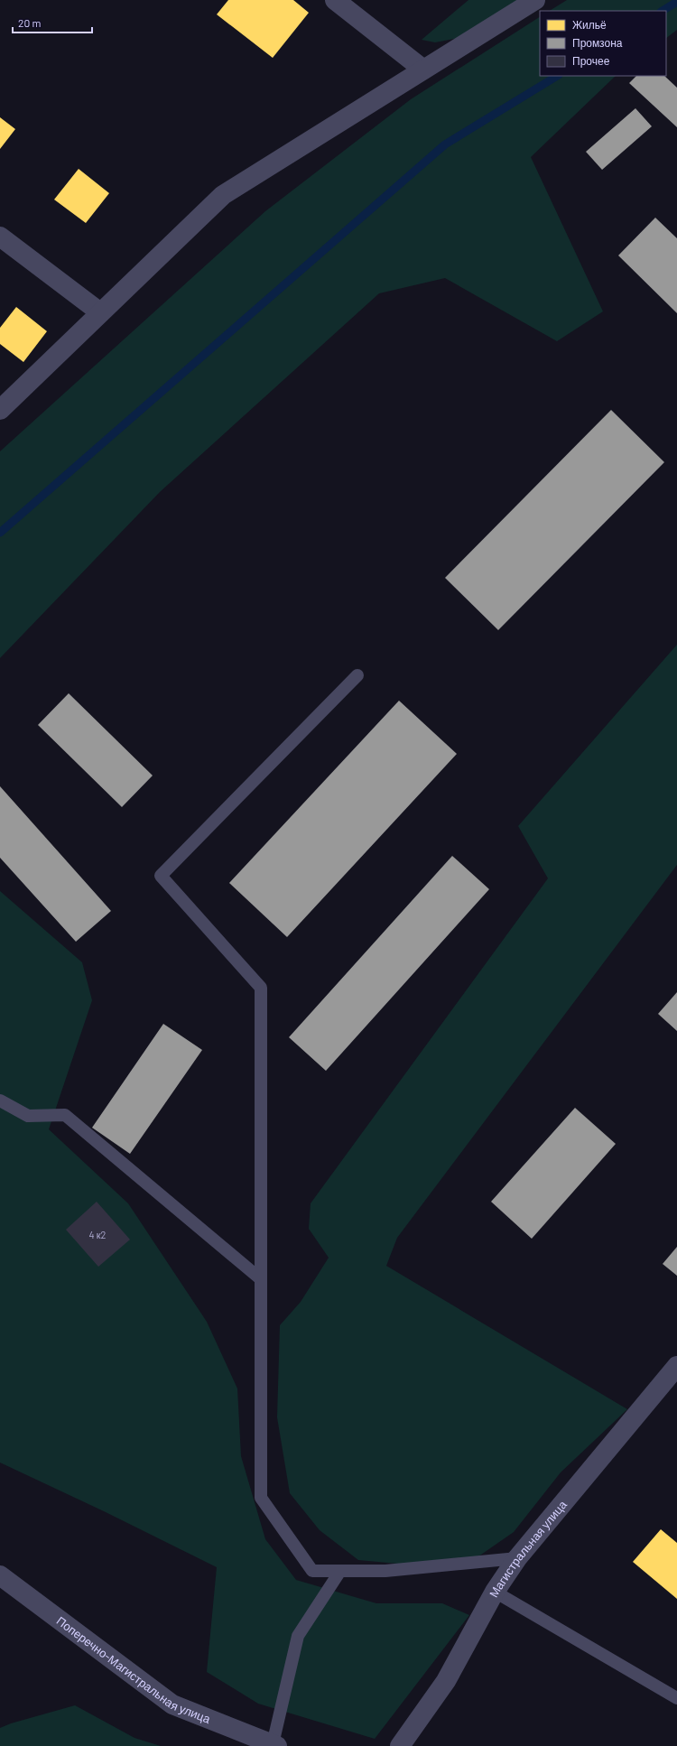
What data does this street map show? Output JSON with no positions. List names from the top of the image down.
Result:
{
  "streets": {
    "street": ["Магистральная улица", "Поперечно-Магистральная улица"]
  },
  "house_numbers": ["4 к2"],
  "legend": ["Жильё", "Промзона", "Прочее"],
  "scale_bar": "20 m"
}
